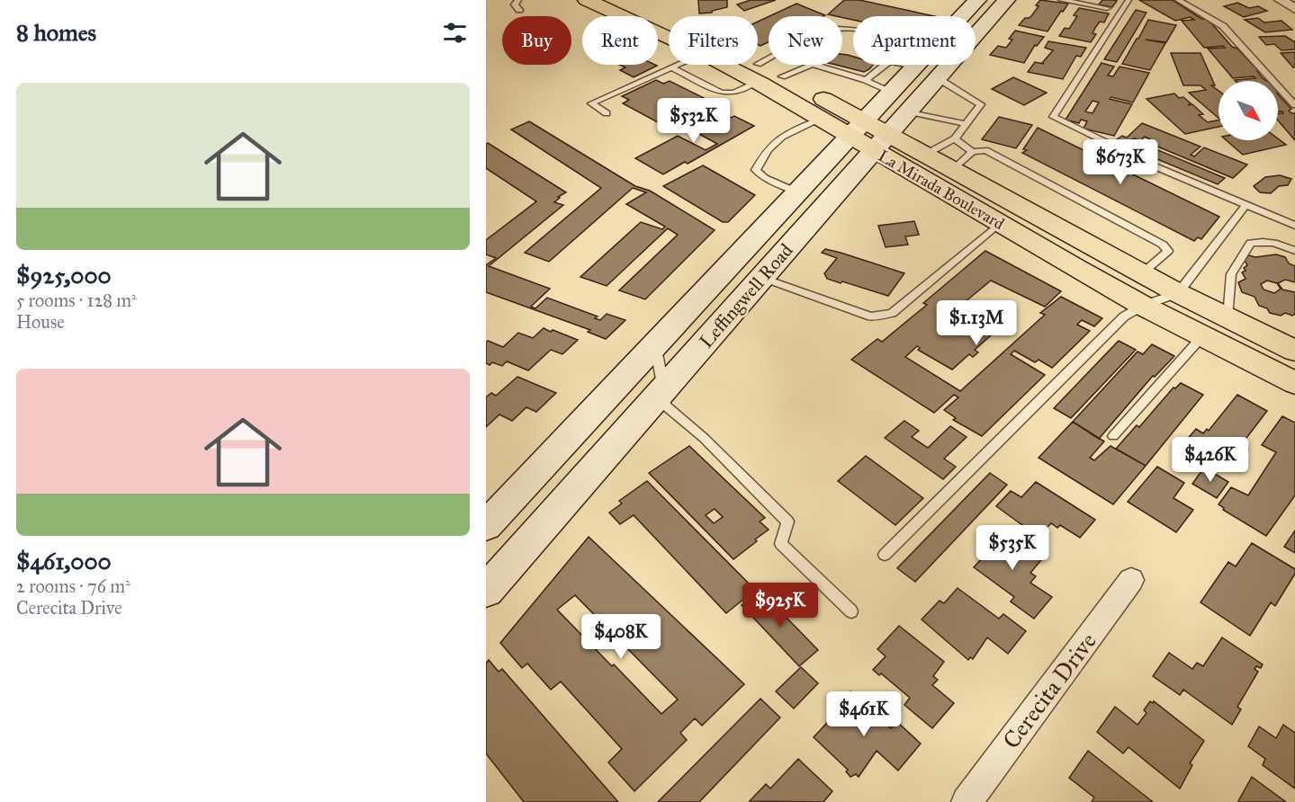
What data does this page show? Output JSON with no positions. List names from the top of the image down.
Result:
{
  "streets": {
    "main road": ["La Mirada Boulevard", "Leffingwell Road"],
    "street": ["Cerecita Drive"]
  },
  "crossings": [
    ["La Mirada Boulevard", "Leffingwell Road"]
  ],
  "north": "bottom right",
  "page": {
    "heading": "8 homes",
    "chip": [
      "Buy",
      "Rent",
      "Filters",
      "New",
      "Apartment"
    ],
    "list": [
      {
        "name": "$925,000",
        "note": "5 rooms · 128 m² · House"
      },
      {
        "name": "$461,000",
        "note": "2 rooms · 76 m² · Cerecita Drive"
      }
    ],
    "price": [
      "$532K",
      "$673K",
      "$1.13M",
      "$426K",
      "$535K",
      "$925K",
      "$408K",
      "$461K"
    ]
  }
}
